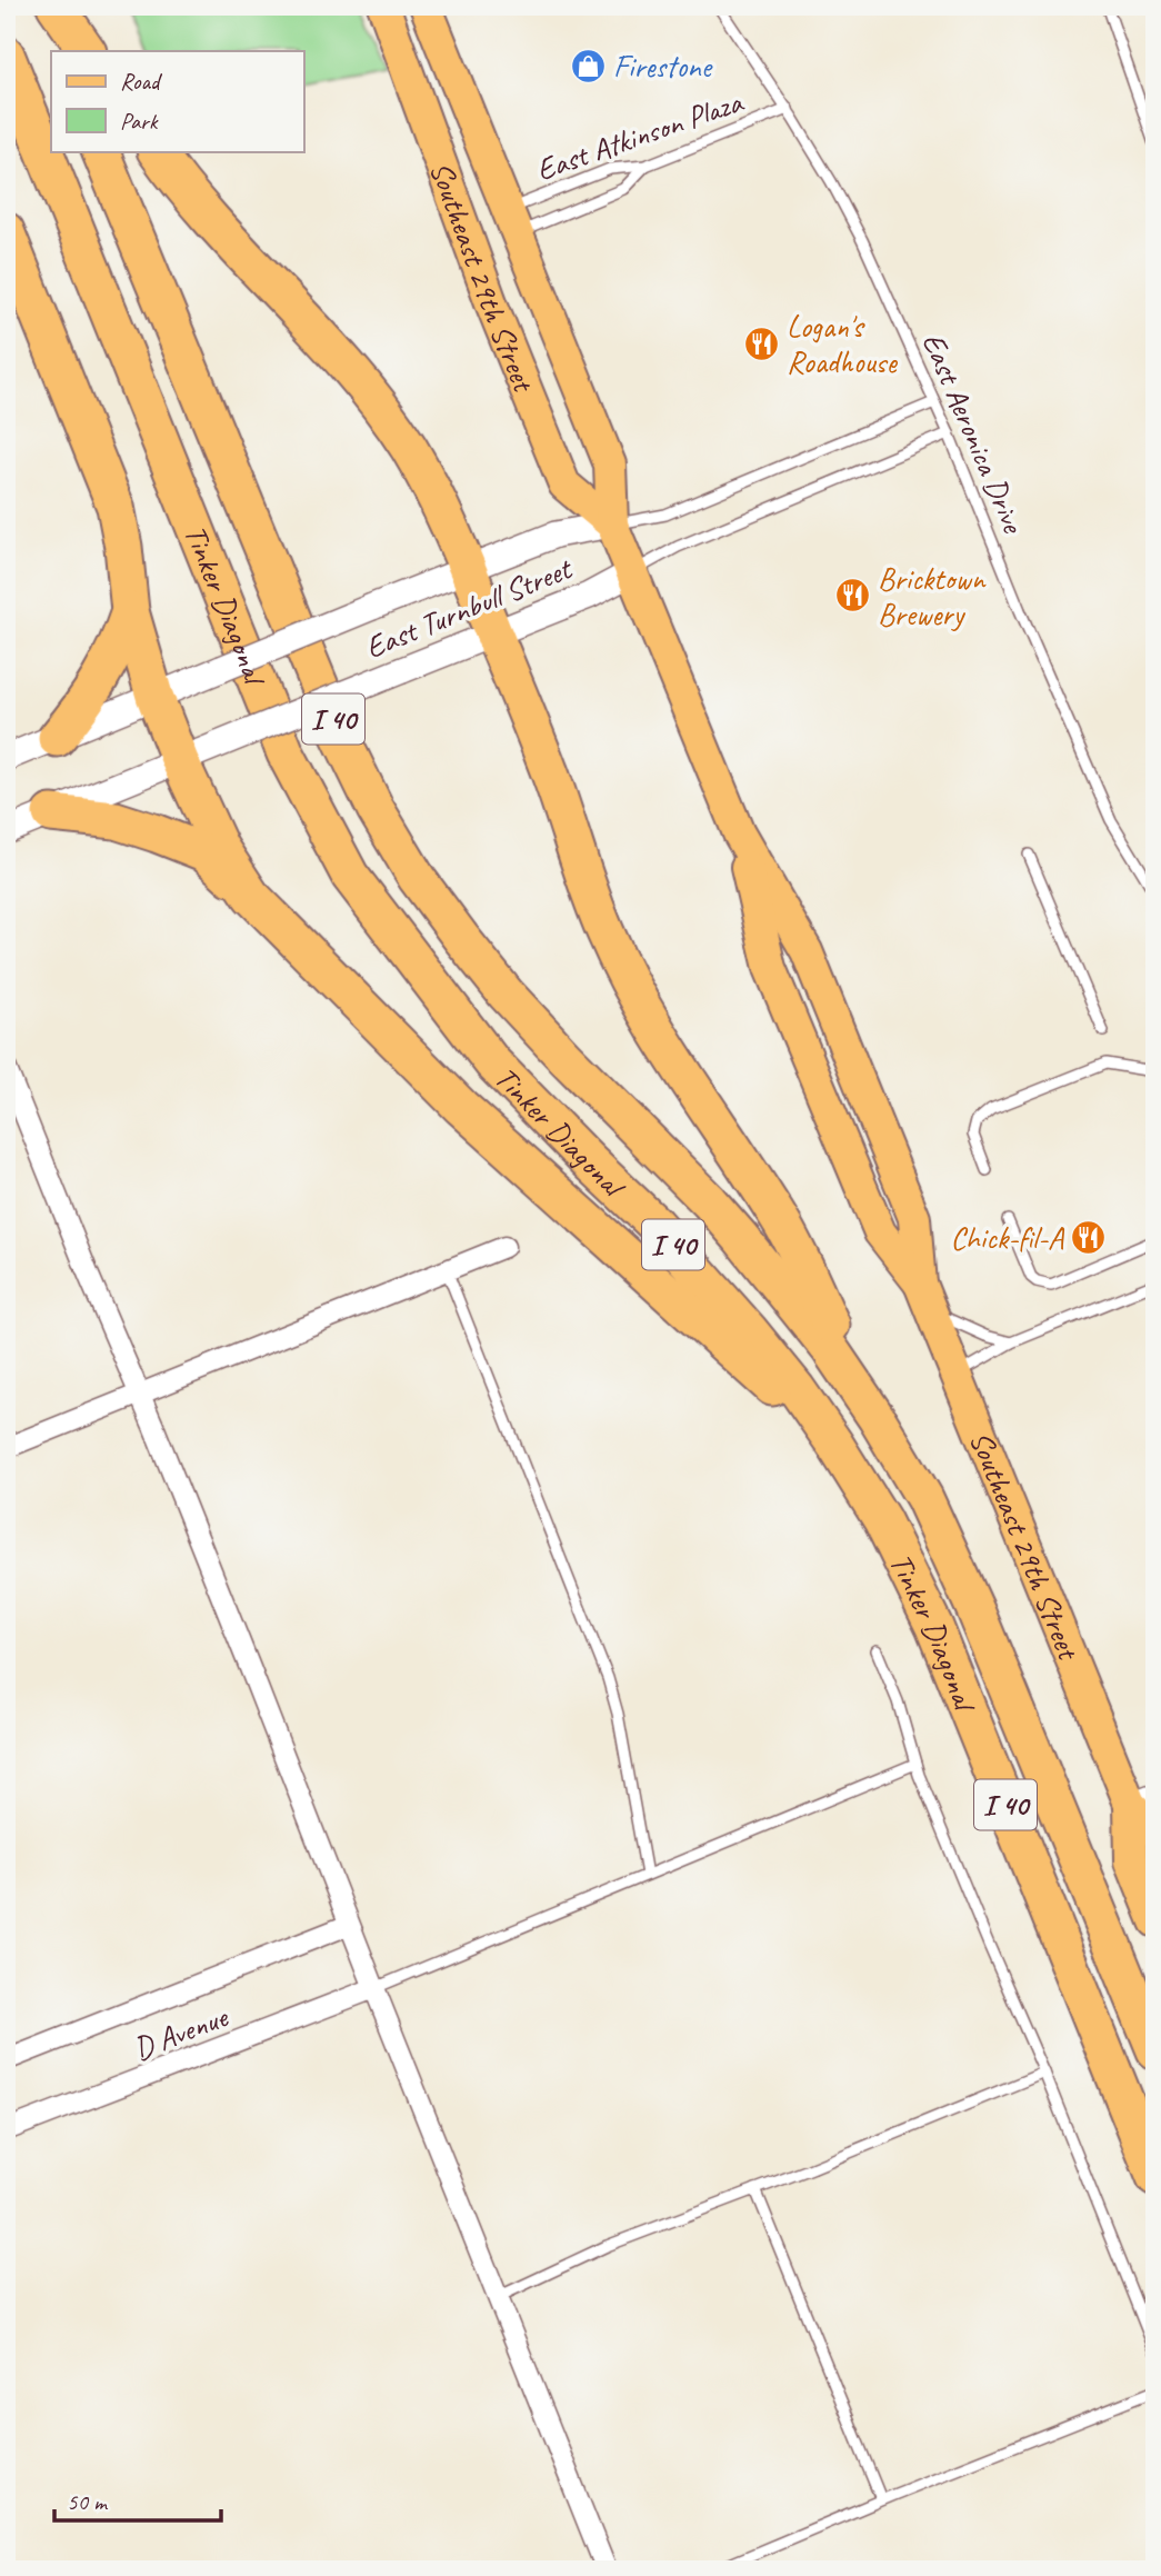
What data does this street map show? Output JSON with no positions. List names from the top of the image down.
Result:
{
  "streets": {
    "highway": ["Tinker Diagonal", "I 40"],
    "main road": ["Southeast 29th Street"],
    "street": ["East Turnbull Street", "D Avenue"],
    "lane": ["East Atkinson Plaza", "East Aeronica Drive"]
  },
  "crossings": [
    ["East Atkinson Plaza", "Southeast 29th Street"],
    ["East Atkinson Plaza", "East Aeronica Drive"],
    ["Southeast 29th Street", "East Turnbull Street"],
    ["East Aeronica Drive", "East Turnbull Street"]
  ],
  "places": {
    "shop": ["Firestone"],
    "restaurant": ["Logan's Roadhouse", "Bricktown Brewery", "Chick-fil-A"]
  },
  "legend": ["Road", "Park"],
  "scale_bar": "50 m"
}
